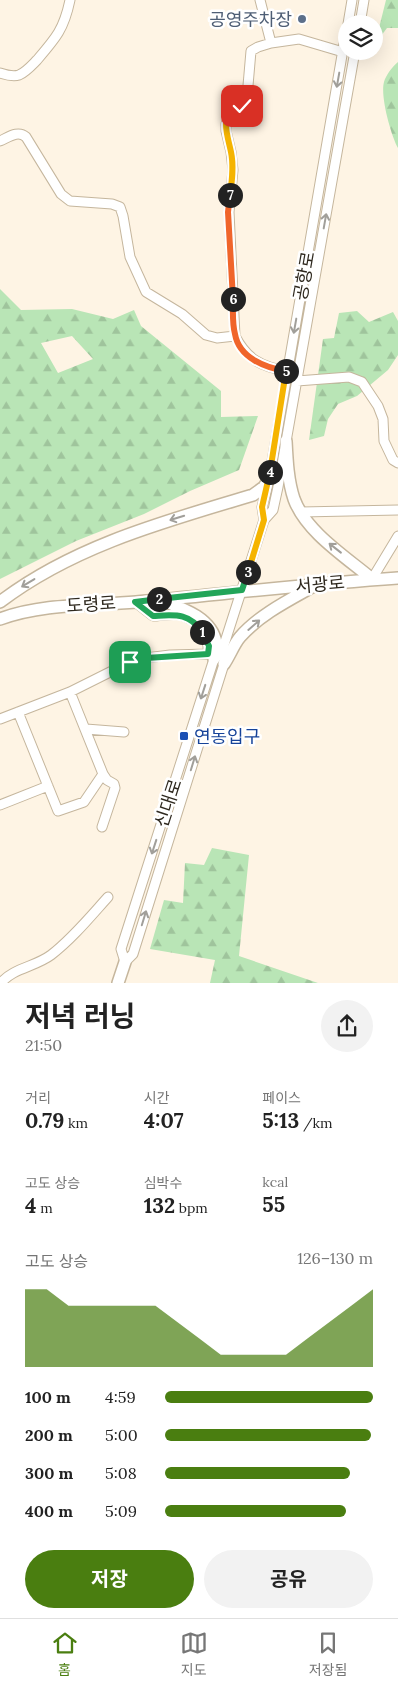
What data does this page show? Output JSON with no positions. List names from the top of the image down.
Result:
{
  "streets": {
    "main road": ["서광로", "도령로", "신대로"],
    "street": ["공항로"]
  },
  "crossings": [
    ["공항로", "서광로"],
    ["공항로", "도령로"],
    ["공항로", "신대로"],
    ["서광로", "도령로"],
    ["서광로", "신대로"],
    ["도령로", "신대로"]
  ],
  "places": {
    "other": ["공영주차장"],
    "transit": ["연동입구"]
  },
  "page": {
    "pins": [
      "7",
      "6",
      "5",
      "4",
      "3",
      "2",
      "1"
    ],
    "heading": ["저녁 러닝", "21:50"],
    "stats": [
      ["거리", "0.79 km"],
      ["시간", "4:07"],
      ["페이스", "5:13 /km"],
      ["고도 상승", "4 m"],
      ["심박수", "132 bpm"],
      ["kcal", "55"]
    ],
    "chart": ["고도 상승", "126–130 m"],
    "list": [
      {
        "name": "100 m",
        "note": "4:59"
      },
      {
        "name": "200 m",
        "note": "5:00"
      },
      {
        "name": "300 m",
        "note": "5:08"
      },
      {
        "name": "400 m",
        "note": "5:09"
      }
    ],
    "buttons": ["저장", "공유"],
    "tabs": ["홈", "지도", "저장됨"]
  }
}
